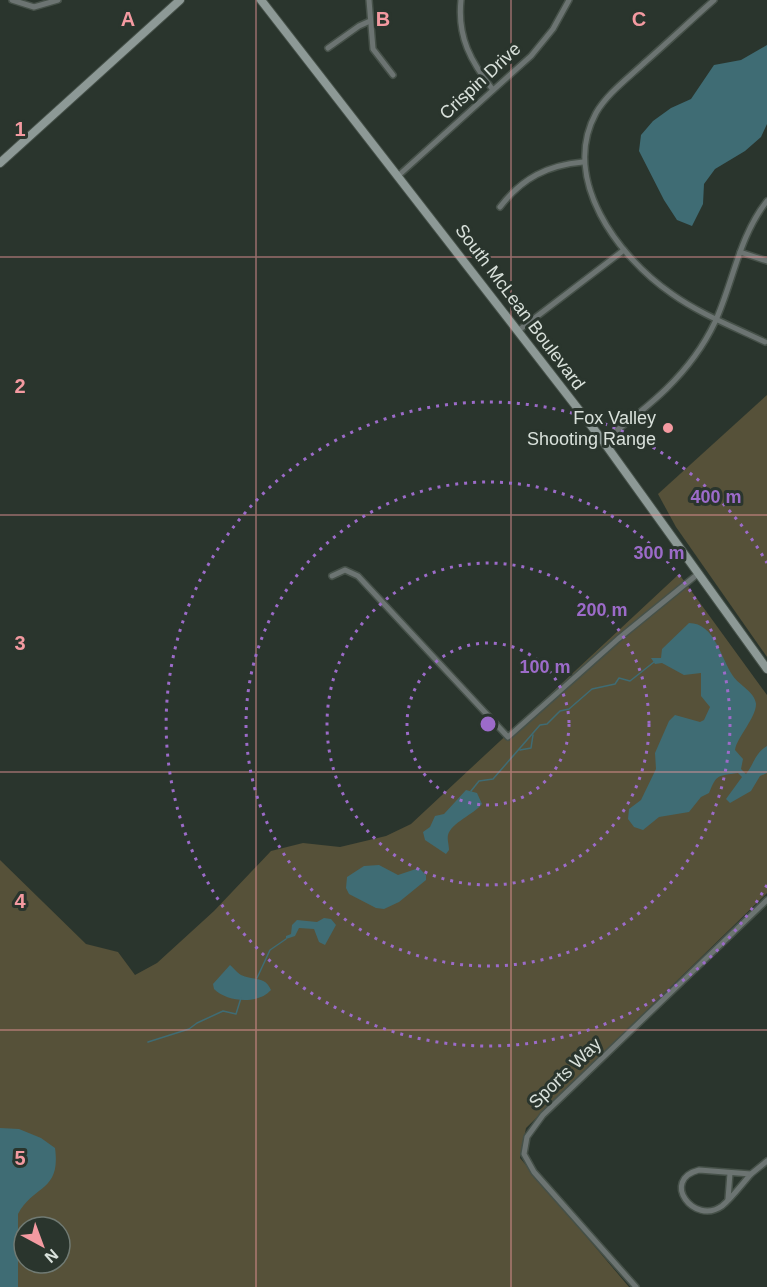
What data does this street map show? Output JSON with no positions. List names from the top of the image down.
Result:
{
  "streets": {
    "main road": ["South McLean Boulevard"],
    "street": ["Crispin Drive", "Sports Way"]
  },
  "crossings": [
    ["Crispin Drive", "South McLean Boulevard"]
  ],
  "places": ["Fox Valley Shooting Range"],
  "north": "bottom right",
  "grid": {
    "columns": ["A", "B", "C"],
    "rows": [
      "1",
      "2",
      "3",
      "4",
      "5"
    ]
  },
  "rings": [
    "400 m",
    "300 m",
    "200 m",
    "100 m"
  ]
}
